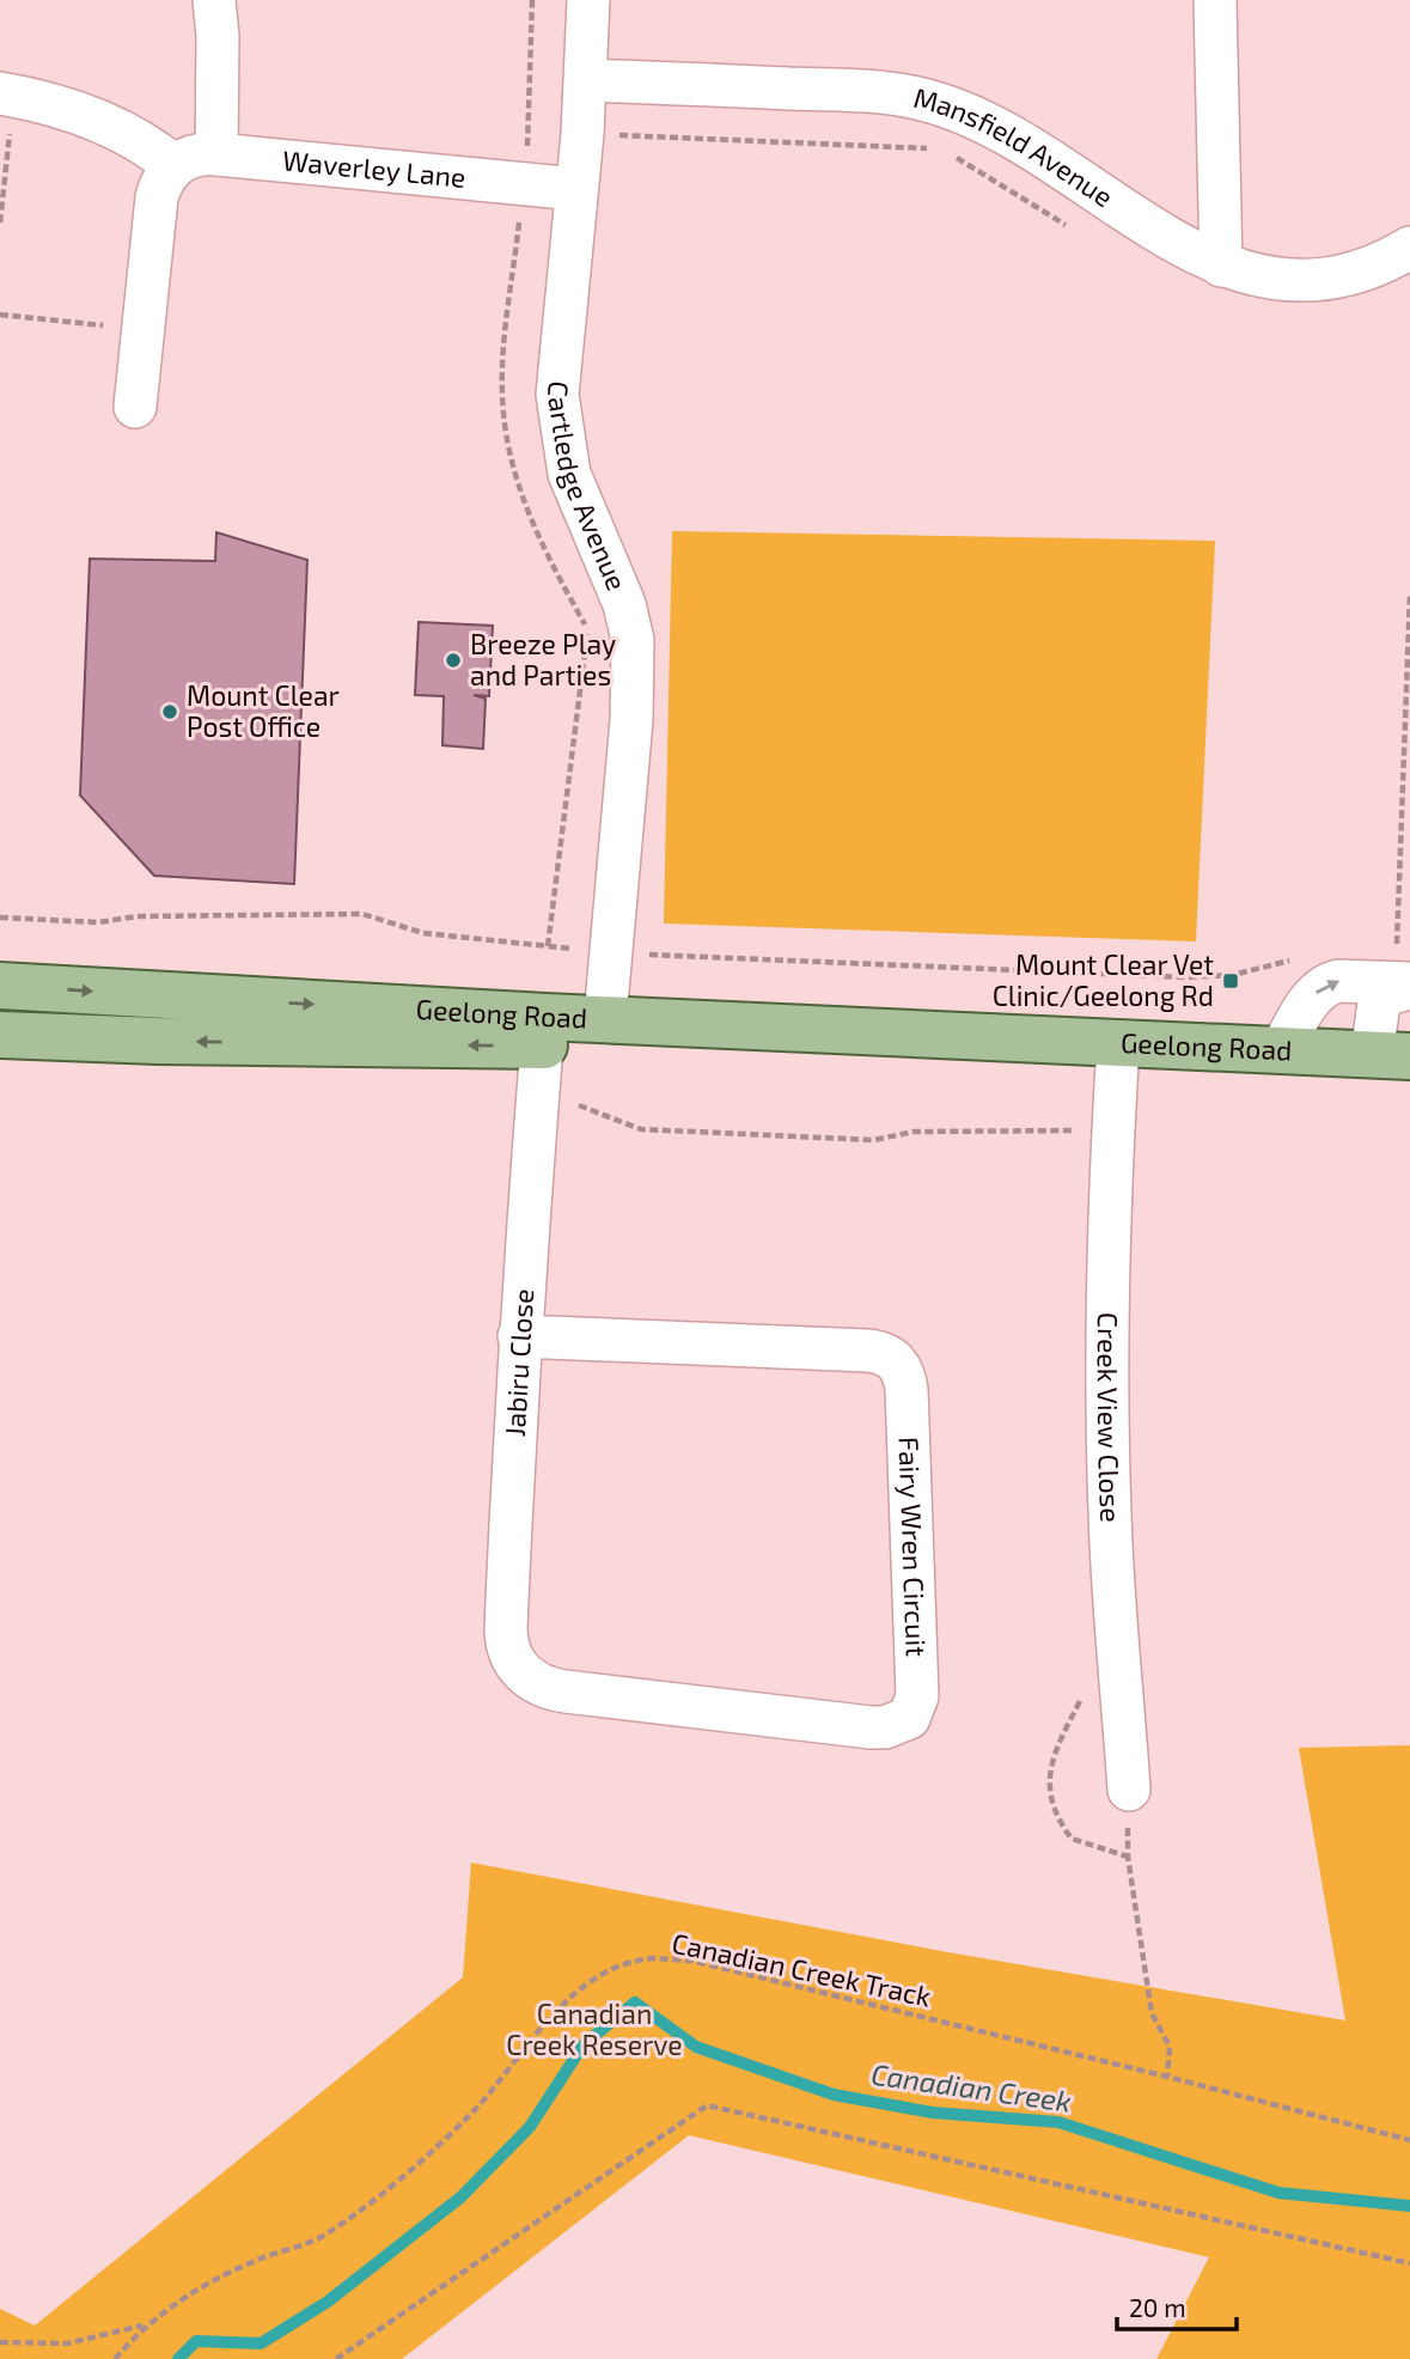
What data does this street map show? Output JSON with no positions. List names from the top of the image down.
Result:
{
  "streets": {
    "main road": ["Geelong Road"],
    "street": [
      "Mansfield Avenue",
      "Waverley Lane",
      "Cartledge Avenue",
      "Jabiru Close",
      "Creek View Close",
      "Fairy Wren Circuit"
    ],
    "path": ["Canadian Creek Track"]
  },
  "crossings": [
    ["Mansfield Avenue", "Cartledge Avenue"],
    ["Waverley Lane", "Cartledge Avenue"],
    ["Cartledge Avenue", "Geelong Road"],
    ["Geelong Road", "Jabiru Close"],
    ["Geelong Road", "Creek View Close"],
    ["Jabiru Close", "Fairy Wren Circuit"]
  ],
  "water": ["Canadian Creek"],
  "parks": ["Canadian Creek Reserve"],
  "places": {
    "other": ["Breeze Play and Parties", "Mount Clear Post Office"],
    "transit": ["Mount Clear Vet Clinic/Geelong Rd"]
  },
  "scale_bar": "20 m"
}
